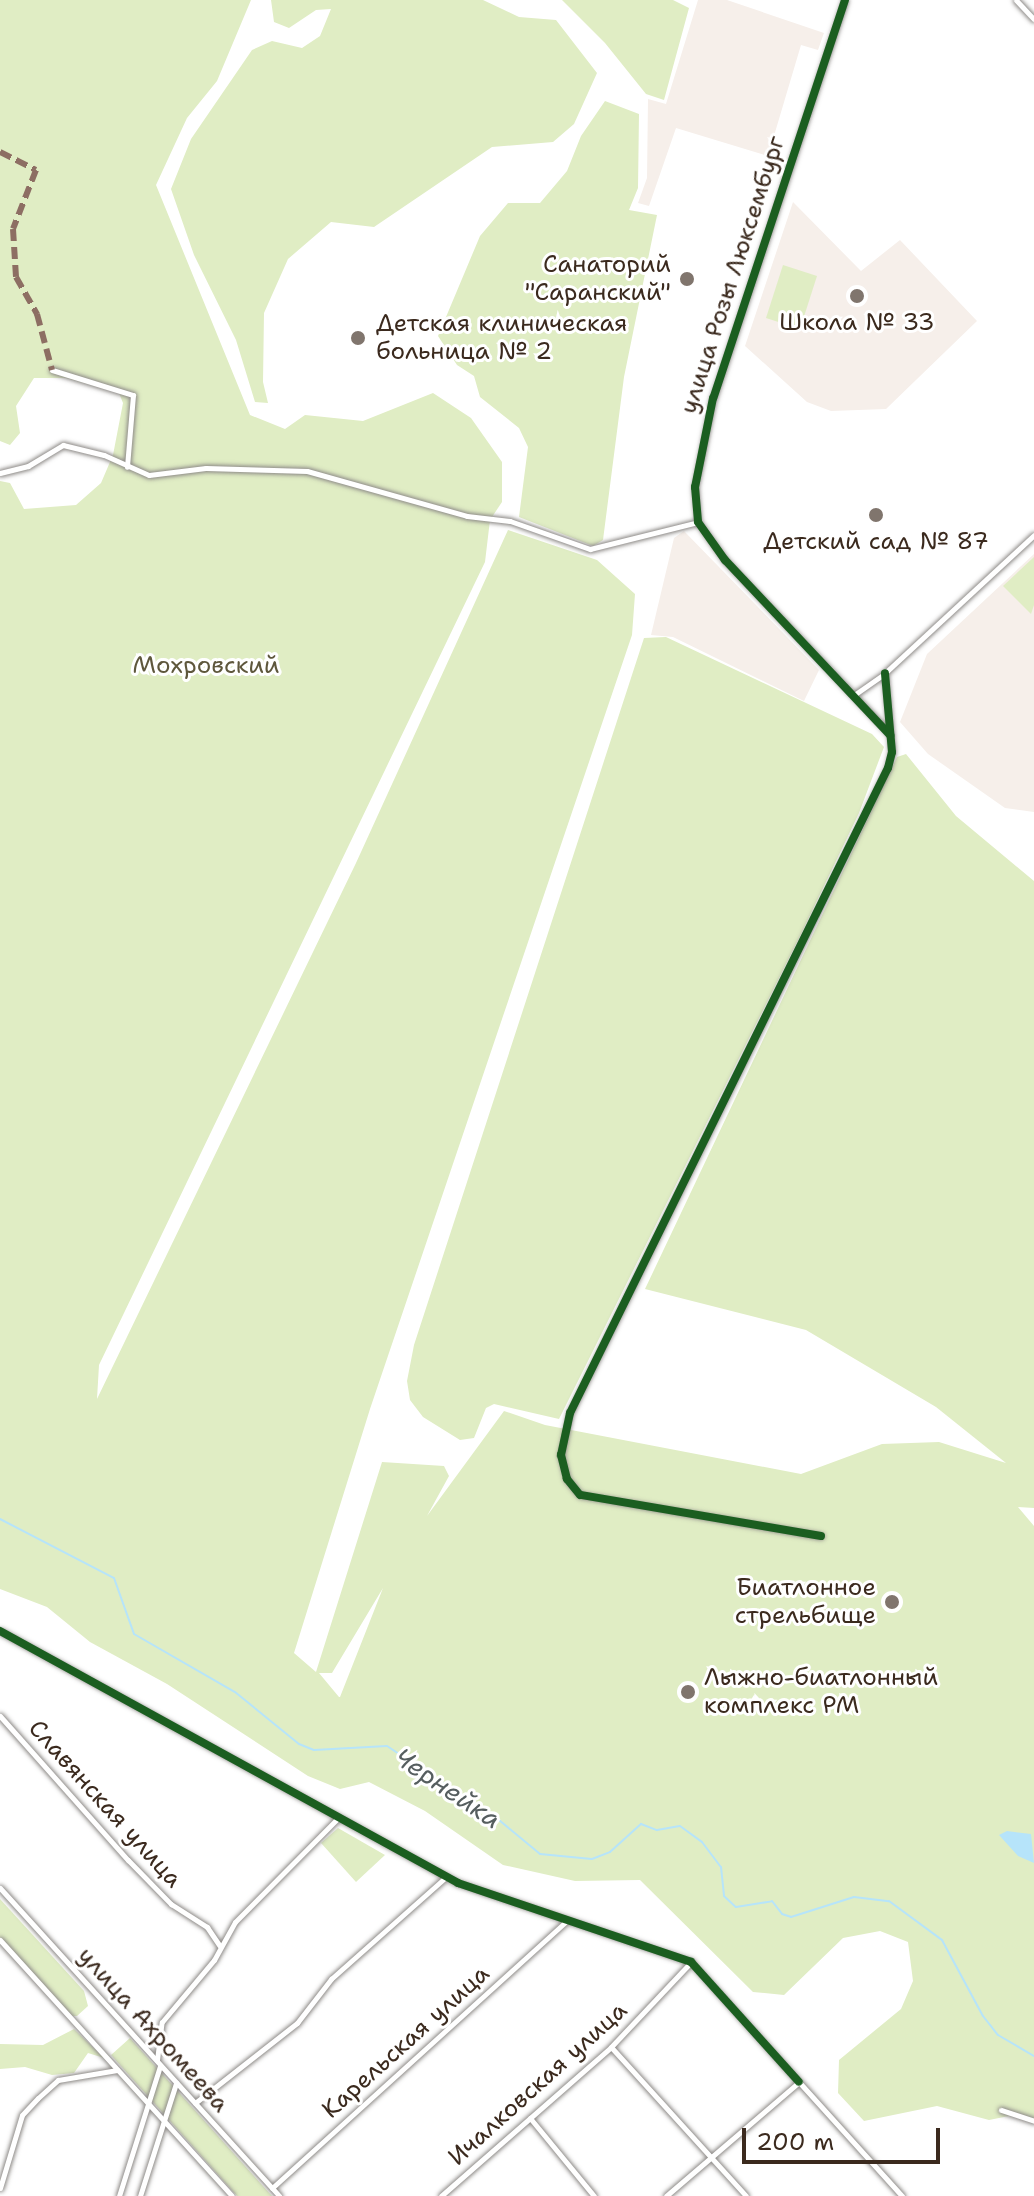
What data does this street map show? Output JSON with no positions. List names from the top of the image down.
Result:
{
  "streets": {
    "street": [
      "улица Розы Люксембург",
      "Славянская улица",
      "улица Ахромеева",
      "Карельская улица",
      "Ичалковская улица"
    ]
  },
  "crossings": [
    ["улица Ахромеева", "Карельская улица"]
  ],
  "water": ["Чернейка"],
  "parks": ["Мохровский"],
  "places": [
    "Санаторий \"Саранский\"",
    "Школа № 33",
    "Детская клиническая больница № 2",
    "Детский сад № 87",
    "Биатлонное стрельбище",
    "Лыжно-биатлонный комплекс РМ"
  ],
  "scale_bar": "200 m"
}
